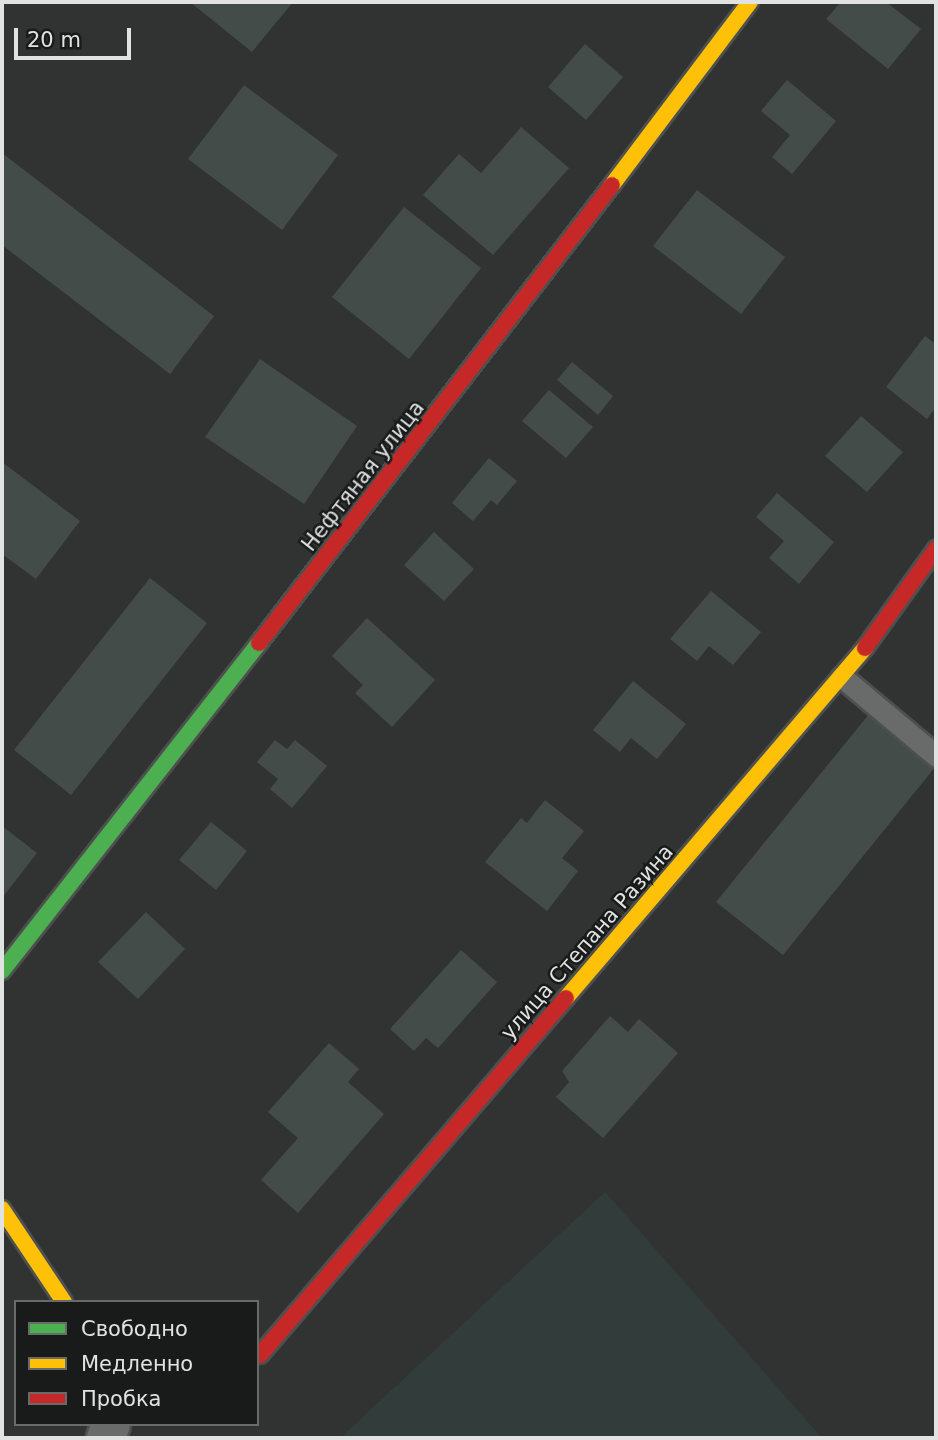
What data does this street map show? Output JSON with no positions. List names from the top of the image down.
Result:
{
  "streets": {
    "main road": ["Нефтяная улица", "улица Степана Разина"]
  },
  "legend": ["Свободно", "Медленно", "Пробка"],
  "scale_bar": "20 m"
}
